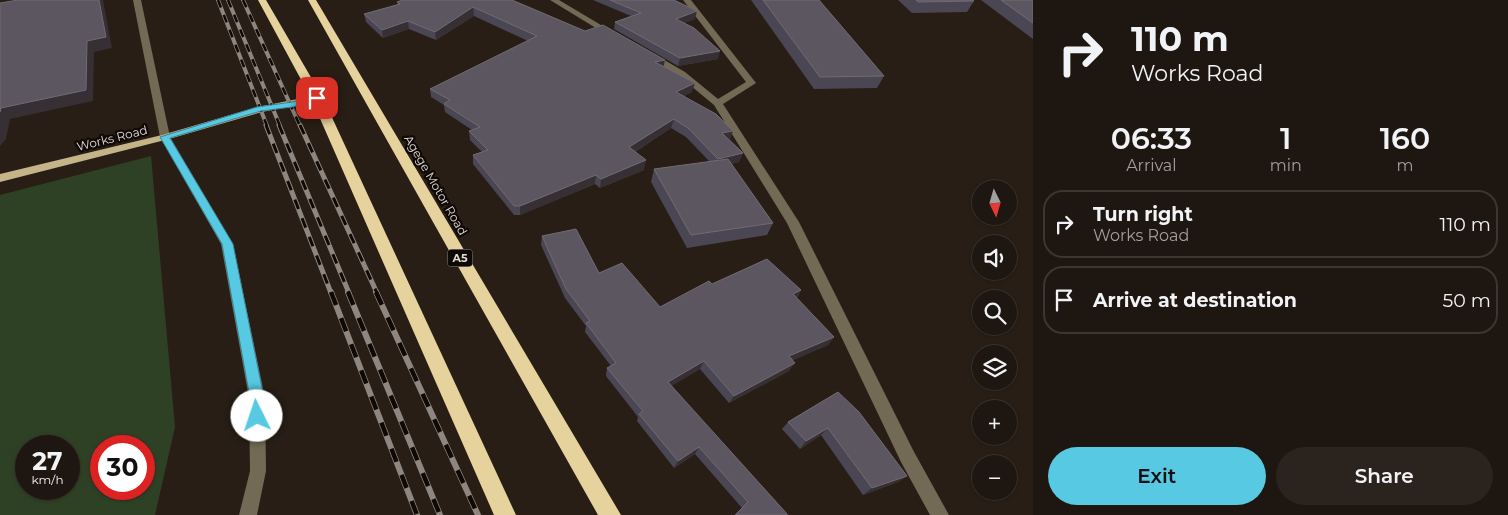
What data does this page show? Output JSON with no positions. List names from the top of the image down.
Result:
{
  "streets": {
    "highway": ["Agege Motor Road", "A5"],
    "main road": ["Works Road"]
  },
  "north": "bottom",
  "page": {
    "turn": ["110 m", "Works Road"],
    "eta": [
      "06:33",
      "Arrival",
      "1",
      "min",
      "160",
      "m"
    ],
    "map_buttons": ["+", "−"],
    "list": [
      {
        "name": "Turn right",
        "note": "Works Road",
        "value": "110 m"
      },
      {
        "name": "Arrive at destination",
        "value": "50 m"
      }
    ],
    "speed": "27 km/h",
    "limit": "30",
    "buttons": ["Exit", "Share"]
  }
}
